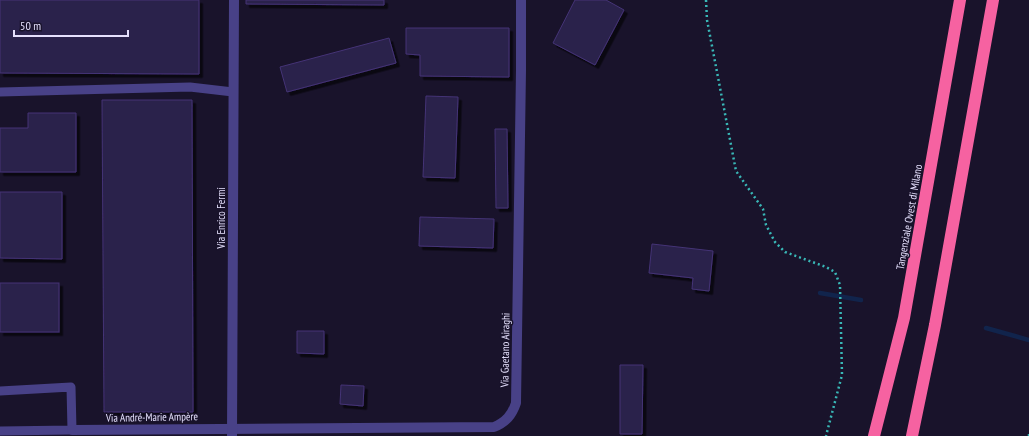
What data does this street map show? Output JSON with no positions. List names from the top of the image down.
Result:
{
  "streets": {
    "highway": ["Tangenziale Ovest di Milano"],
    "street": ["Via Enrico Fermi", "Via Gaetano Airaghi", "Via André-Marie Ampère"]
  },
  "crossings": [
    ["Via Enrico Fermi", "Via Gaetano Airaghi"],
    ["Via Enrico Fermi", "Via André-Marie Ampère"],
    ["Via Gaetano Airaghi", "Via André-Marie Ampère"]
  ],
  "scale_bar": "50 m"
}
